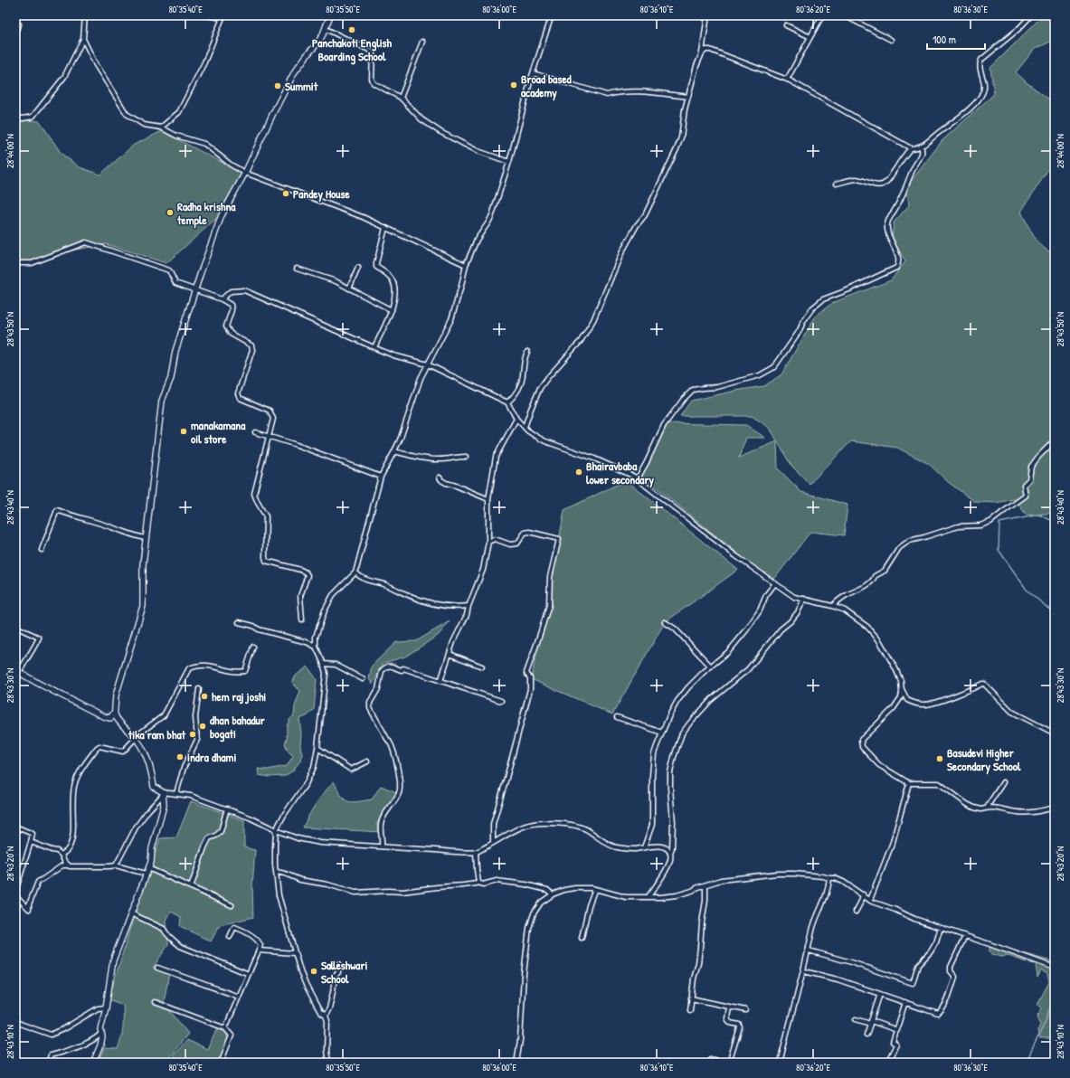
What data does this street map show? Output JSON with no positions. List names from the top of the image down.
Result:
{
  "places": [
    "Panchakoti English Boarding School",
    "Broad based academy",
    "Summit",
    "Pandey House",
    "Radha krishna temple",
    "manakamana oil store",
    "Bhairavbaba lower secondary",
    "hem raj joshi",
    "dhan bahadur bogati",
    "tika ram bhat",
    "indra dhami",
    "Basudevi Higher Secondary School",
    "Salleshwari School"
  ],
  "scale_bar": "100 m",
  "coordinates": [
    "80°35'40\"E",
    "80°35'50\"E",
    "80°36'00\"E",
    "80°36'10\"E",
    "80°36'20\"E",
    "80°36'30\"E",
    "28°44'00\"N",
    "28°43'50\"N",
    "28°43'40\"N",
    "28°43'30\"N",
    "28°43'20\"N",
    "28°43'10\"N"
  ]
}
